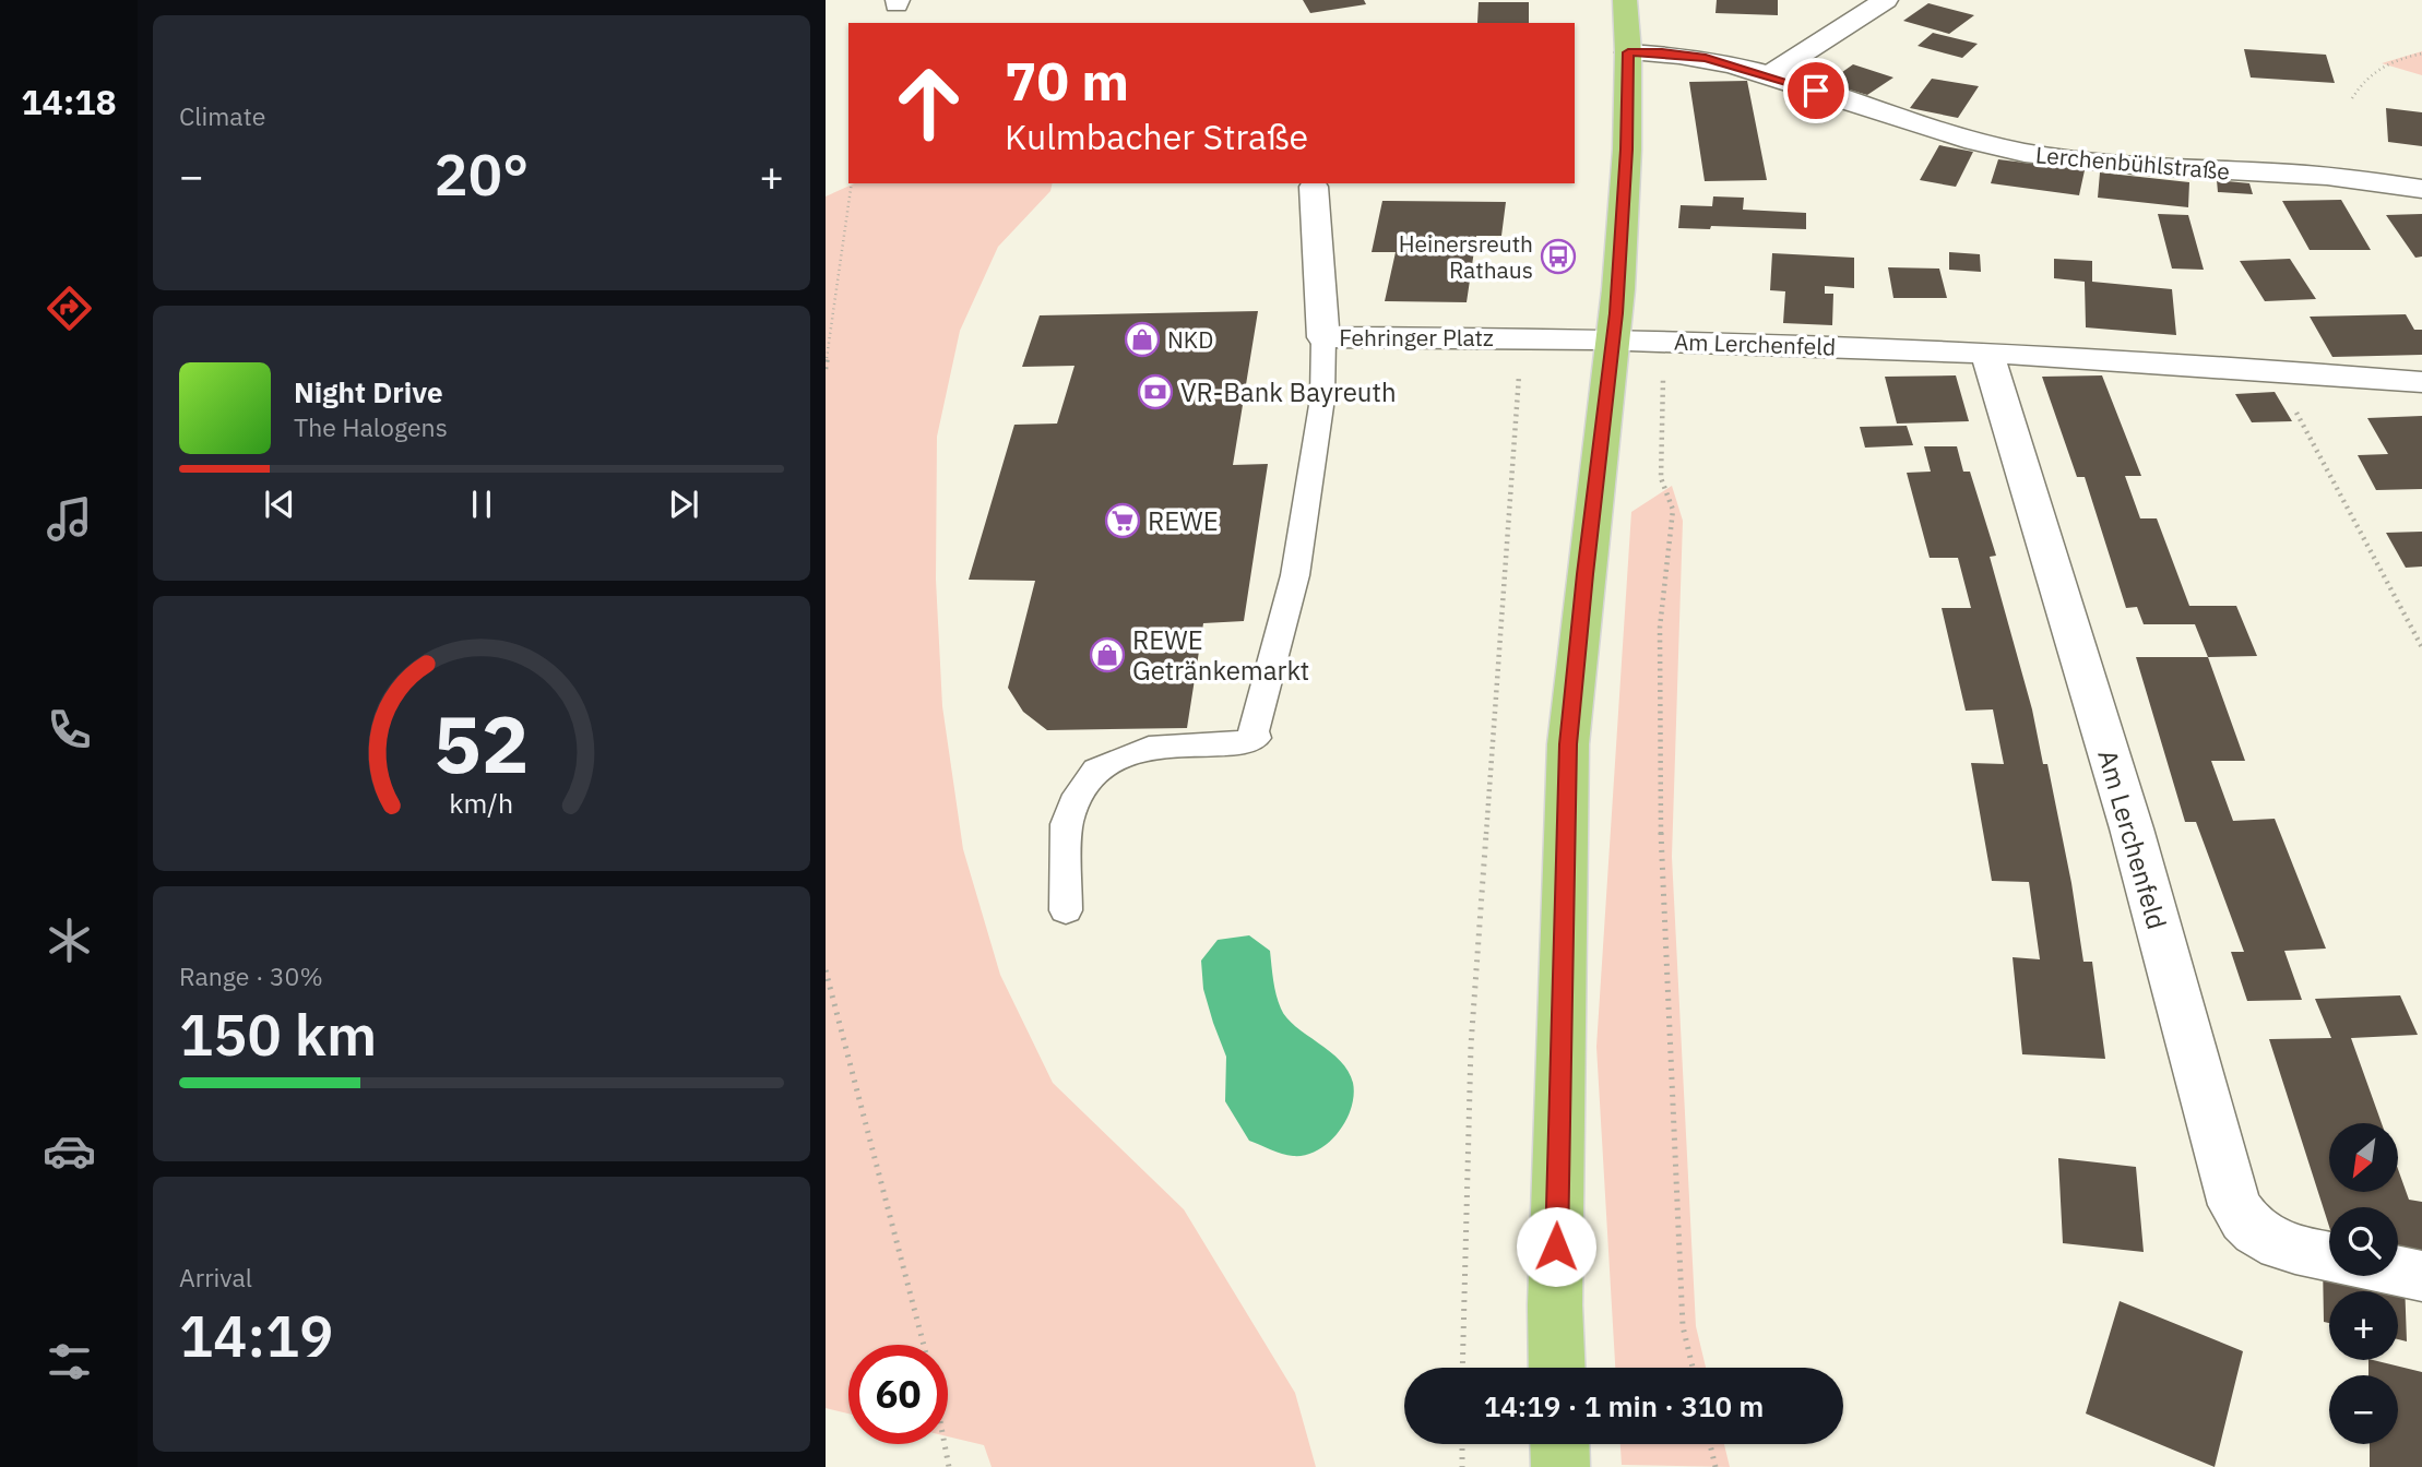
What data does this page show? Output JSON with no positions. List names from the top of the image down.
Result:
{
  "streets": {
    "street": ["Lerchenbühlstraße", "Fehringer Platz", "Am Lerchenfeld"]
  },
  "crossings": [
    ["Fehringer Platz", "Am Lerchenfeld"]
  ],
  "places": {
    "bus stop": ["Heinersreuth Rathaus"],
    "shop": ["NKD", "REWE Getränkemarkt"],
    "bank": ["VR-Bank Bayreuth"],
    "supermarket": ["REWE"]
  },
  "north": "bottom left",
  "page": {
    "tabs": "14:18",
    "tile": [
      "Climate",
      ["Range · 30%", "150 km"],
      ["Arrival", "14:19"]
    ],
    "turn": ["70 m", "Kulmbacher Straße"],
    "heat": ["−", "20°", "+"],
    "song": ["Night Drive", "The Halogens"],
    "map_buttons": ["+", "−"],
    "limit": "60",
    "trip": "14:19 · 1 min · 310 m",
    "gauge": ["52", "km/h"]
  }
}
